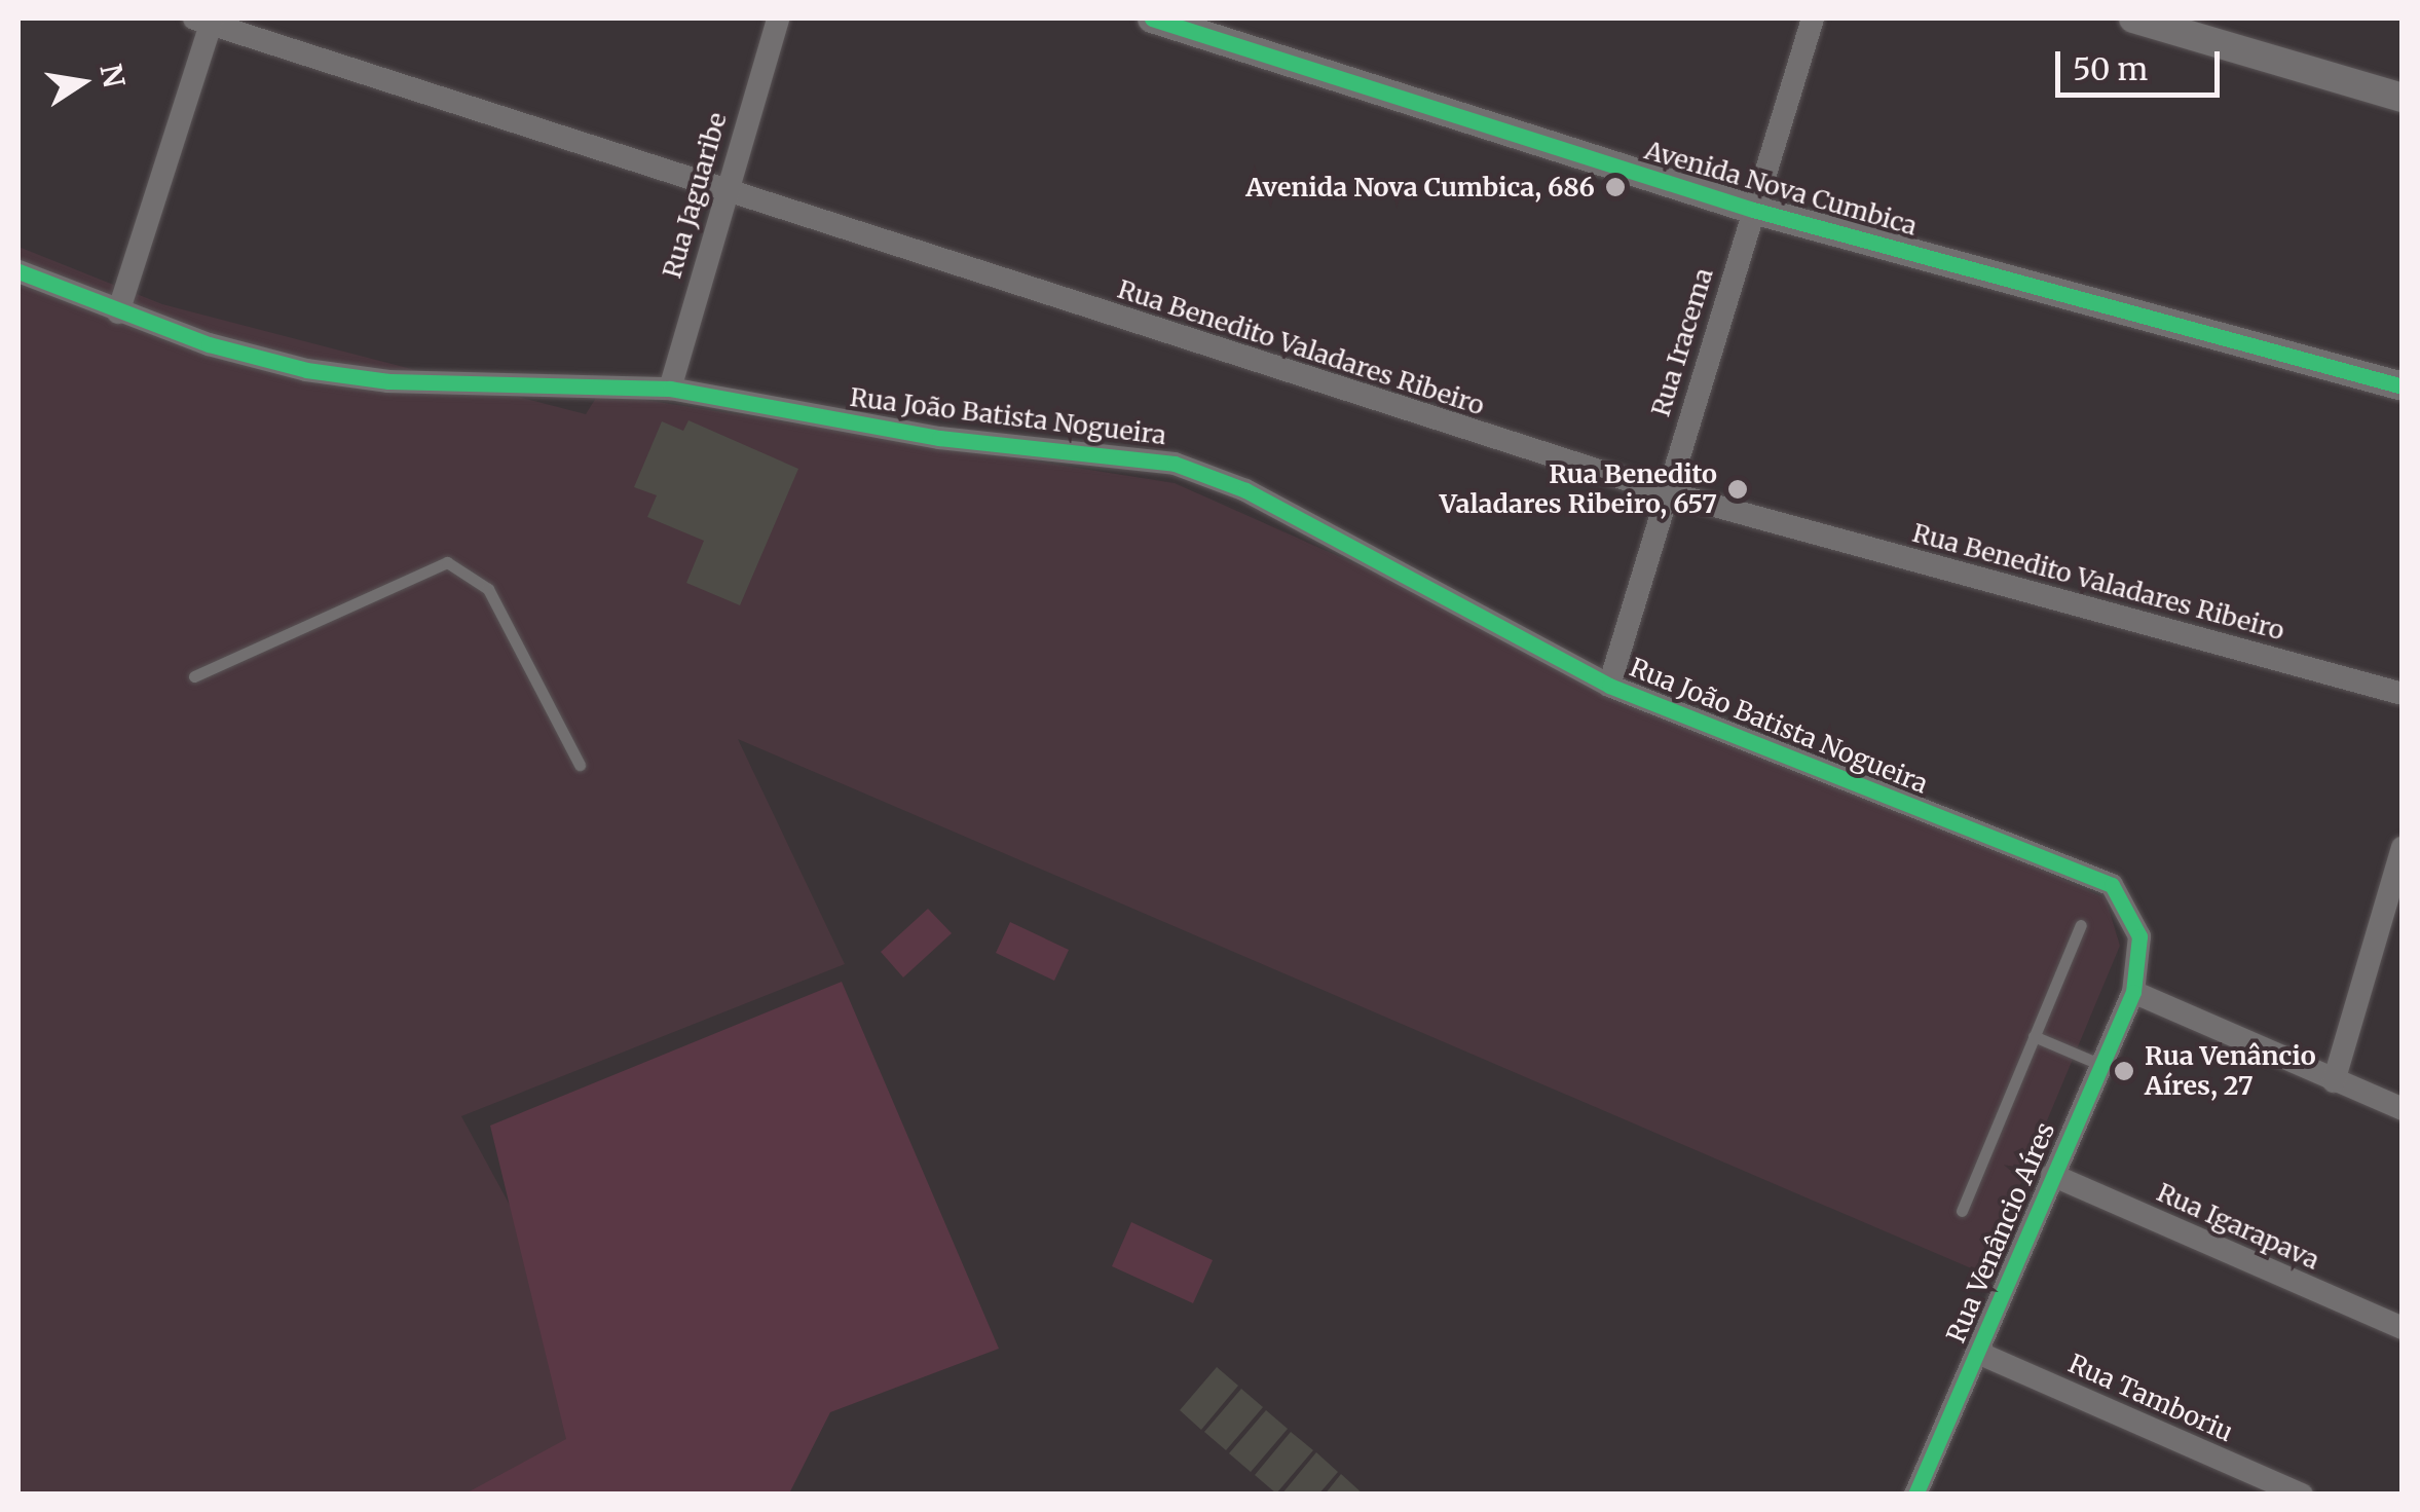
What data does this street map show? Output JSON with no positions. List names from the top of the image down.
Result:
{
  "streets": {
    "street": [
      "Avenida Nova Cumbica",
      "Rua Jaguaribe",
      "Rua Iracema",
      "Rua Benedito Valadares Ribeiro",
      "Rua João Batista Nogueira",
      "Rua Igarapava",
      "Rua Venâncio Aíres",
      "Rua Tamboriu"
    ]
  },
  "crossings": [
    ["Avenida Nova Cumbica", "Rua Iracema"],
    ["Rua Jaguaribe", "Rua Benedito Valadares Ribeiro"],
    ["Rua Jaguaribe", "Rua João Batista Nogueira"],
    ["Rua Iracema", "Rua Benedito Valadares Ribeiro"],
    ["Rua Iracema", "Rua João Batista Nogueira"],
    ["Rua João Batista Nogueira", "Rua Venâncio Aíres"],
    ["Rua Igarapava", "Rua Venâncio Aíres"],
    ["Rua Venâncio Aíres", "Rua Tamboriu"]
  ],
  "places": ["Avenida Nova Cumbica, 686", "Rua Benedito Valadares Ribeiro, 657", "Rua Venâncio Aíres, 27"],
  "scale_bar": "50 m",
  "north": "right"
}
